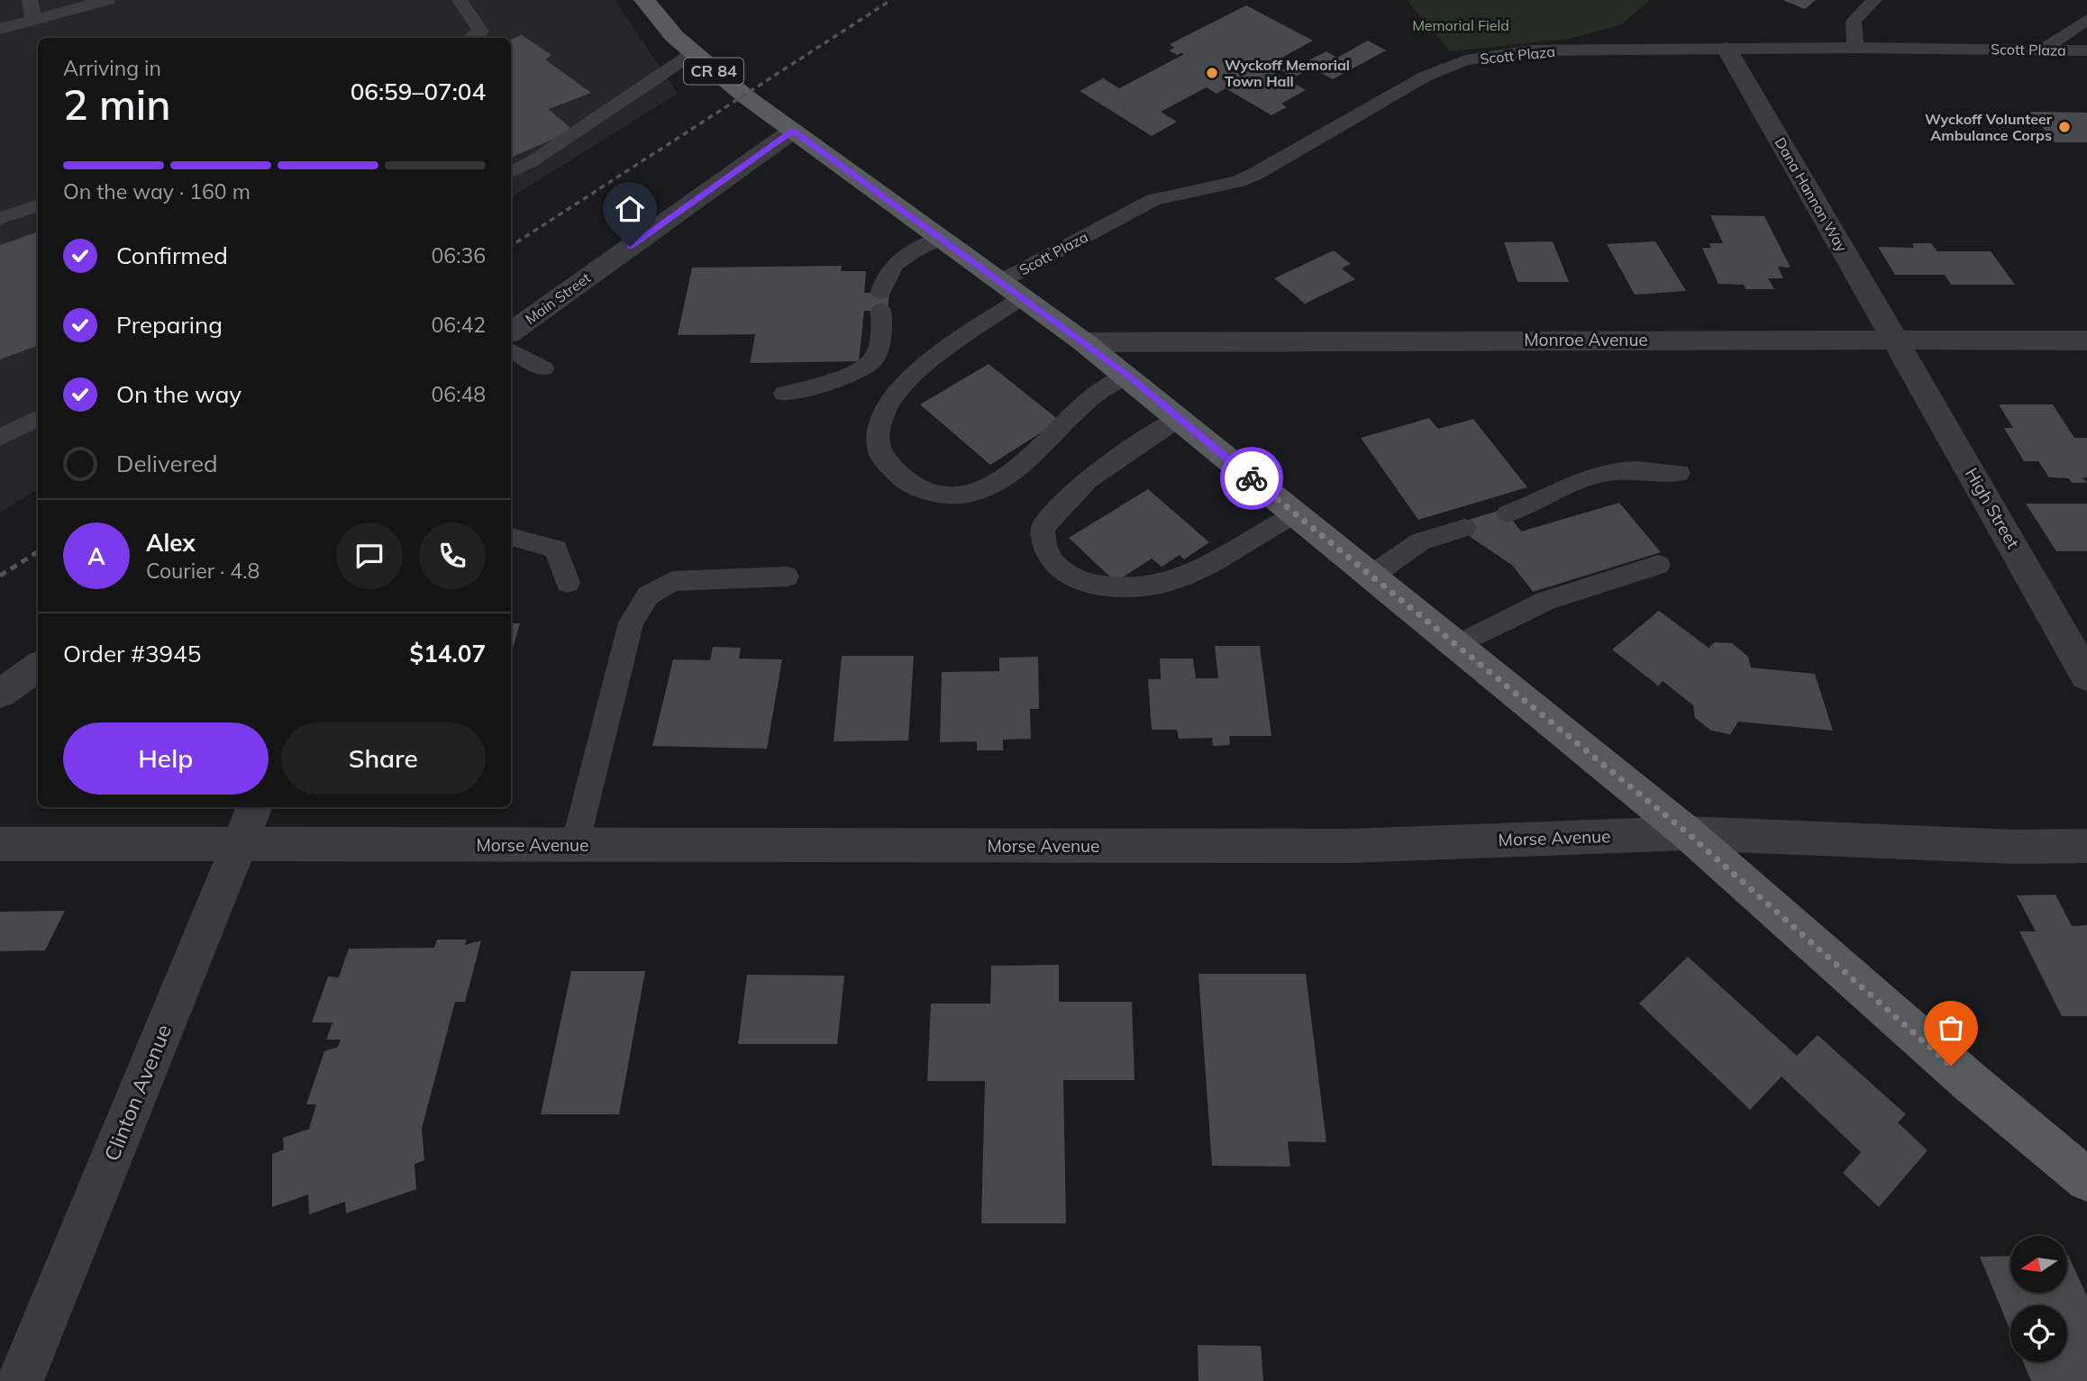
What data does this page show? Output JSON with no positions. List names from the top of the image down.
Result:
{
  "streets": {
    "main road": ["CR 84"],
    "street": [
      "Dana Hannon Way",
      "Main Street",
      "Monroe Avenue",
      "High Street",
      "Morse Avenue",
      "Clinton Avenue"
    ],
    "lane": ["Scott Plaza"]
  },
  "crossings": [
    ["Scott Plaza", "CR 84"],
    ["Scott Plaza", "Dana Hannon Way"],
    ["CR 84", "Main Street"],
    ["CR 84", "Monroe Avenue"],
    ["CR 84", "Morse Avenue"],
    ["Dana Hannon Way", "Monroe Avenue"],
    ["Dana Hannon Way", "High Street"],
    ["Monroe Avenue", "High Street"],
    ["Morse Avenue", "Clinton Avenue"]
  ],
  "parks": ["Memorial Field"],
  "places": ["Wyckoff Memorial Town Hall", "Wyckoff Volunteer Ambulance Corps"],
  "north": "left",
  "page": {
    "heading": ["2 min", "Arriving in", "06:59–07:04"],
    "panel": [
      "Alex",
      "Courier · 4.8",
      "Order #3945",
      "$14.07"
    ],
    "bar": "On the way · 160 m",
    "list": [
      ["Confirmed", "06:36"],
      ["Preparing", "06:42"],
      ["On the way", "06:48"],
      "Delivered"
    ],
    "round": "A",
    "buttons": ["Help", "Share"]
  }
}
